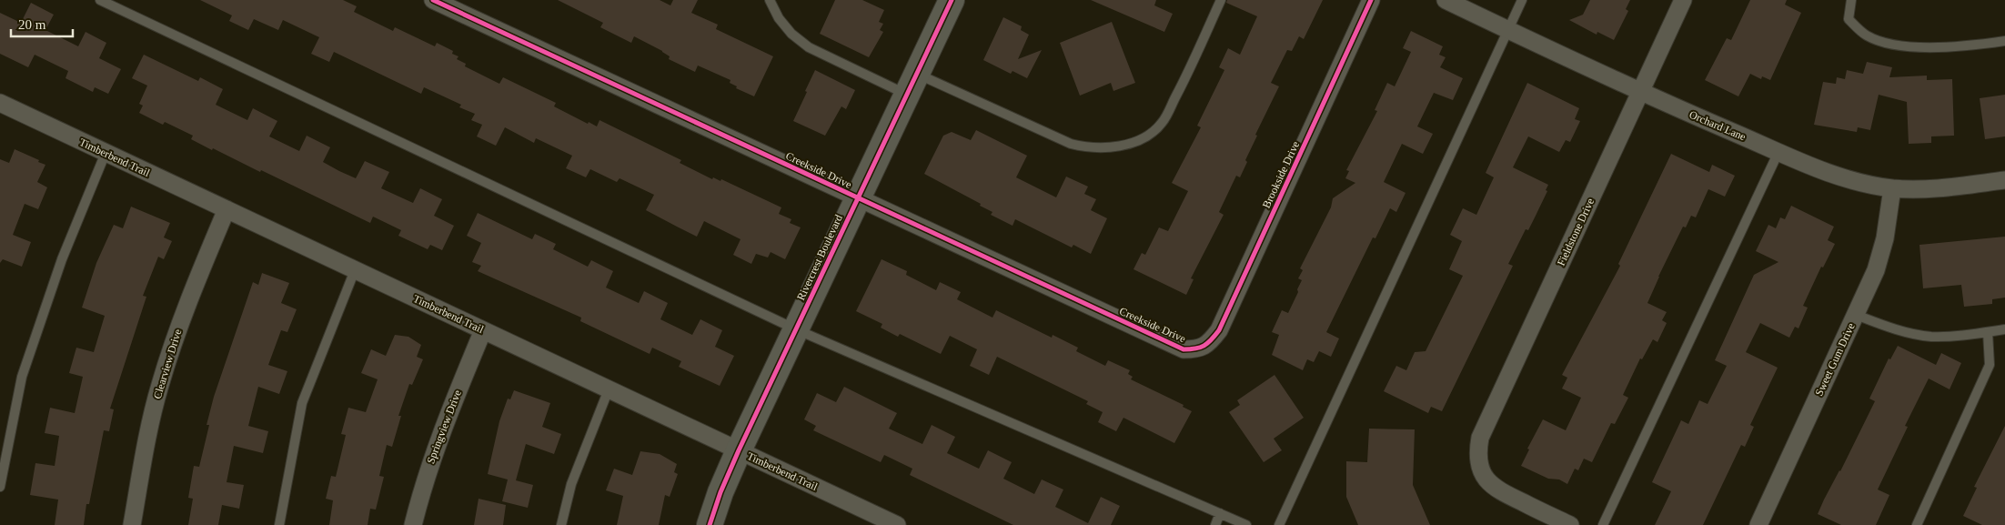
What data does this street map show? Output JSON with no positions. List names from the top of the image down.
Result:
{
  "streets": {
    "street": [
      "Orchard Lane",
      "Timberbend Trail",
      "Creekside Drive",
      "Brookside Drive",
      "Fieldstone Drive",
      "Rivercrest Boulevard",
      "Sweet Gum Drive",
      "Clearview Drive",
      "Springview Drive"
    ]
  },
  "crossings": [
    ["Orchard Lane", "Fieldstone Drive"],
    ["Orchard Lane", "Sweet Gum Drive"],
    ["Timberbend Trail", "Rivercrest Boulevard"],
    ["Timberbend Trail", "Clearview Drive"],
    ["Timberbend Trail", "Springview Drive"],
    ["Creekside Drive", "Brookside Drive"],
    ["Creekside Drive", "Rivercrest Boulevard"]
  ],
  "scale_bar": "20 m"
}
